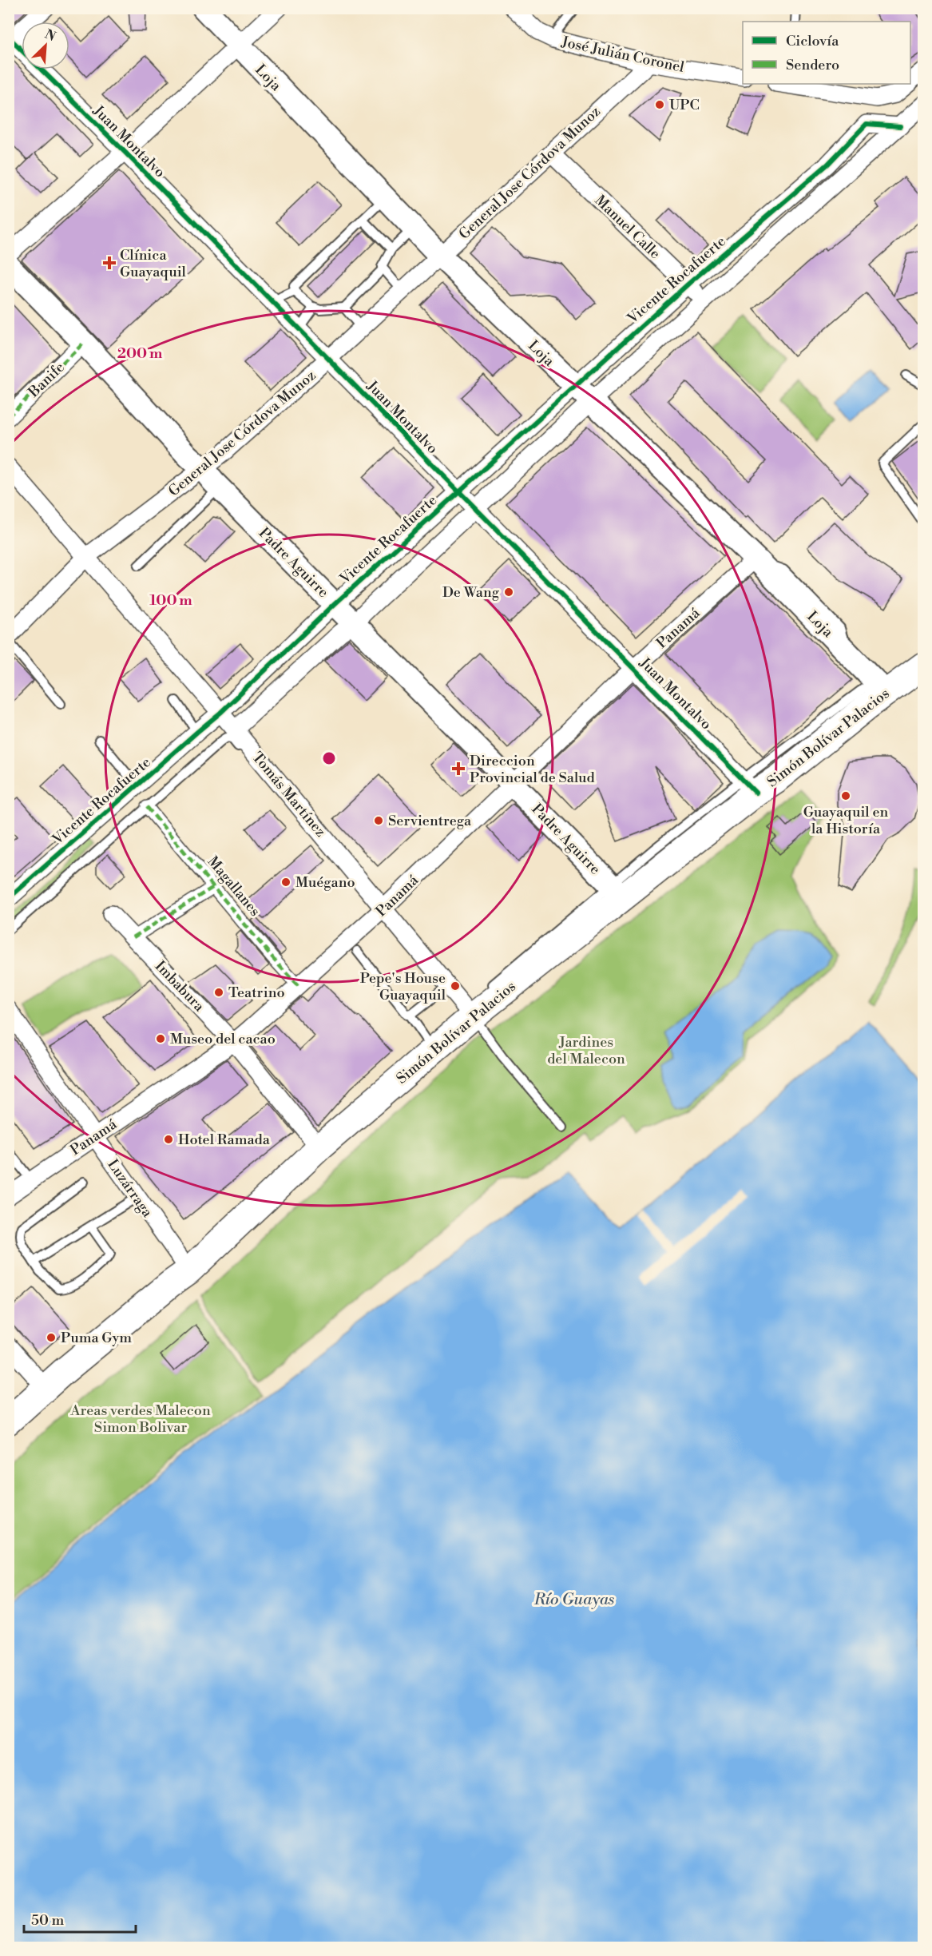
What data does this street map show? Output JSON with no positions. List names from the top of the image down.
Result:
{
  "streets": {
    "main road": ["Loja", "Padre Aguirre", "Simón Bolívar Palacios"],
    "street": [
      "José Julián Coronel",
      "Juan Montalvo",
      "General Jose Córdova Munoz",
      "Manuel Calle",
      "Vicente Rocafuerte",
      "Banife",
      "Panamá",
      "Tomás Martínez",
      "Magallanes",
      "Imbabura",
      "Luzárraga"
    ]
  },
  "crossings": [
    ["José Julián Coronel", "General Jose Córdova Munoz"],
    ["Loja", "General Jose Córdova Munoz"],
    ["Loja", "Vicente Rocafuerte"],
    ["Loja", "Panamá"],
    ["Loja", "Simón Bolívar Palacios"],
    ["Juan Montalvo", "General Jose Córdova Munoz"],
    ["Juan Montalvo", "Vicente Rocafuerte"],
    ["Juan Montalvo", "Panamá"],
    ["Juan Montalvo", "Simón Bolívar Palacios"],
    ["General Jose Córdova Munoz", "Manuel Calle"],
    ["General Jose Córdova Munoz", "Padre Aguirre"],
    ["General Jose Córdova Munoz", "Tomás Martínez"],
    ["Manuel Calle", "Vicente Rocafuerte"],
    ["Vicente Rocafuerte", "Padre Aguirre"],
    ["Vicente Rocafuerte", "Tomás Martínez"],
    ["Banife", "Padre Aguirre"],
    ["Padre Aguirre", "Panamá"],
    ["Padre Aguirre", "Simón Bolívar Palacios"],
    ["Panamá", "Tomás Martínez"],
    ["Panamá", "Magallanes"],
    ["Panamá", "Imbabura"],
    ["Panamá", "Luzárraga"],
    ["Simón Bolívar Palacios", "Tomás Martínez"],
    ["Simón Bolívar Palacios", "Imbabura"],
    ["Simón Bolívar Palacios", "Luzárraga"]
  ],
  "water": ["Río Guayas"],
  "parks": ["Jardines del Malecon", "Areas verdes Malecon Simon Bolivar"],
  "places": {
    "other": [
      "UPC",
      "De Wang",
      "Guayaquil en la Historía",
      "Servientrega",
      "Muégano",
      "Pepe's House Guayaquil",
      "Teatrino",
      "Museo del cacao",
      "Hotel Ramada",
      "Puma Gym"
    ],
    "health": ["Clínica Guayaquil", "Direccion Provincial de Salud"]
  },
  "legend": ["Ciclovía", "Sendero"],
  "scale_bar": "50 m",
  "north": "top right",
  "rings": ["200 m", "100 m"]
}
